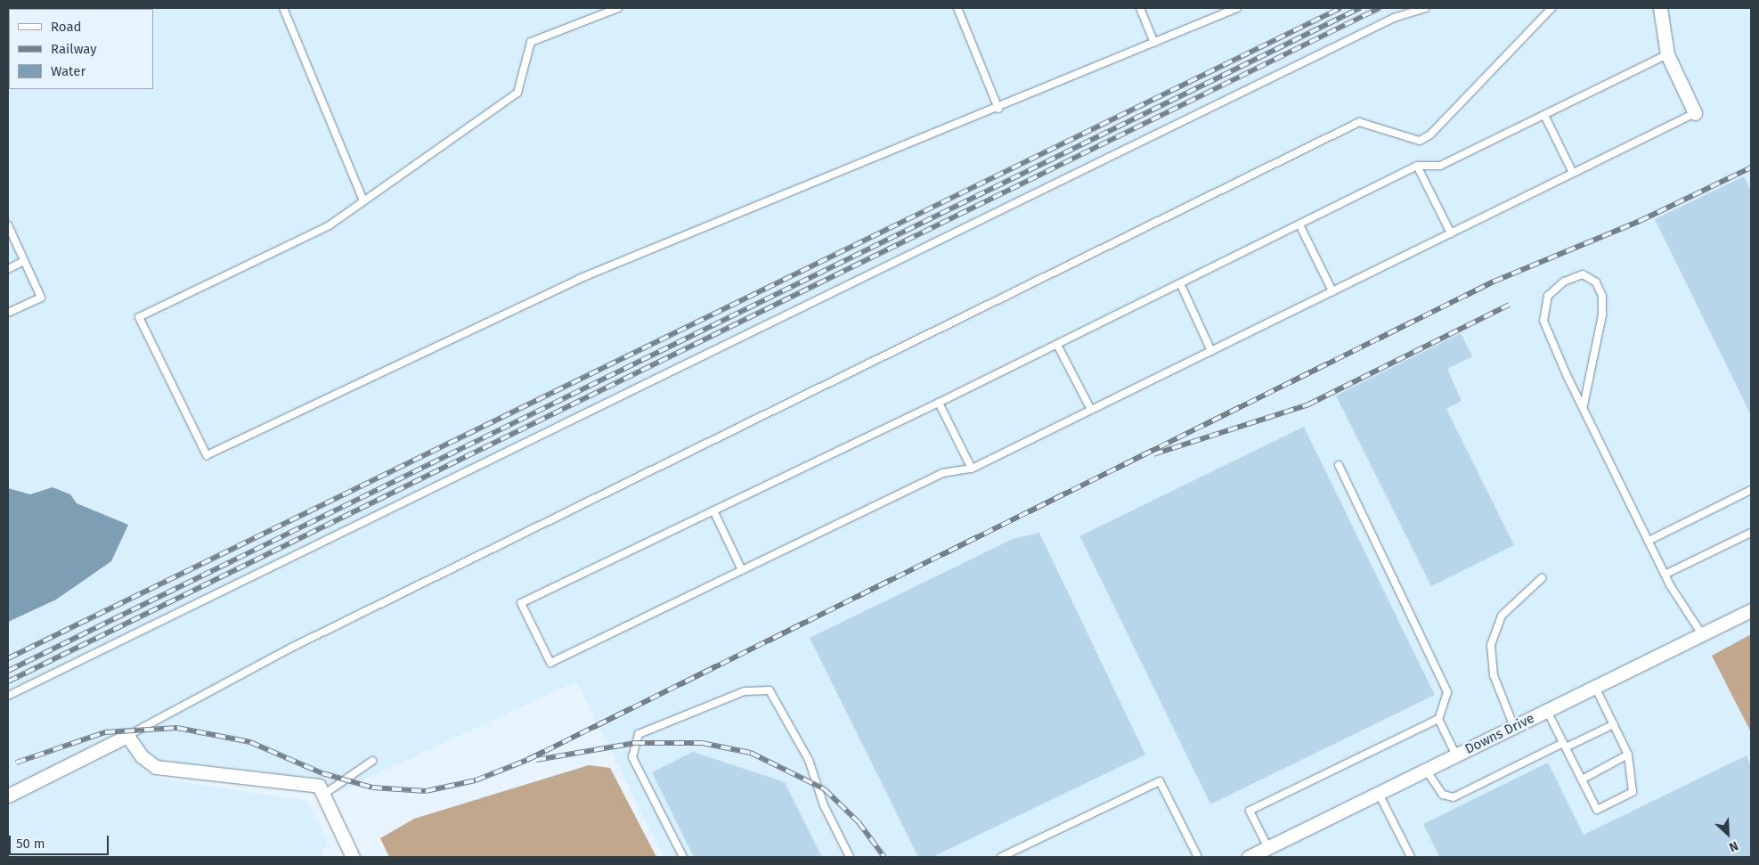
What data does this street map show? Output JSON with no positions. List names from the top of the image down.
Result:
{
  "streets": {
    "street": ["Downs Drive"]
  },
  "legend": ["Road", "Railway", "Water"],
  "scale_bar": "50 m",
  "north": "bottom right"
}
